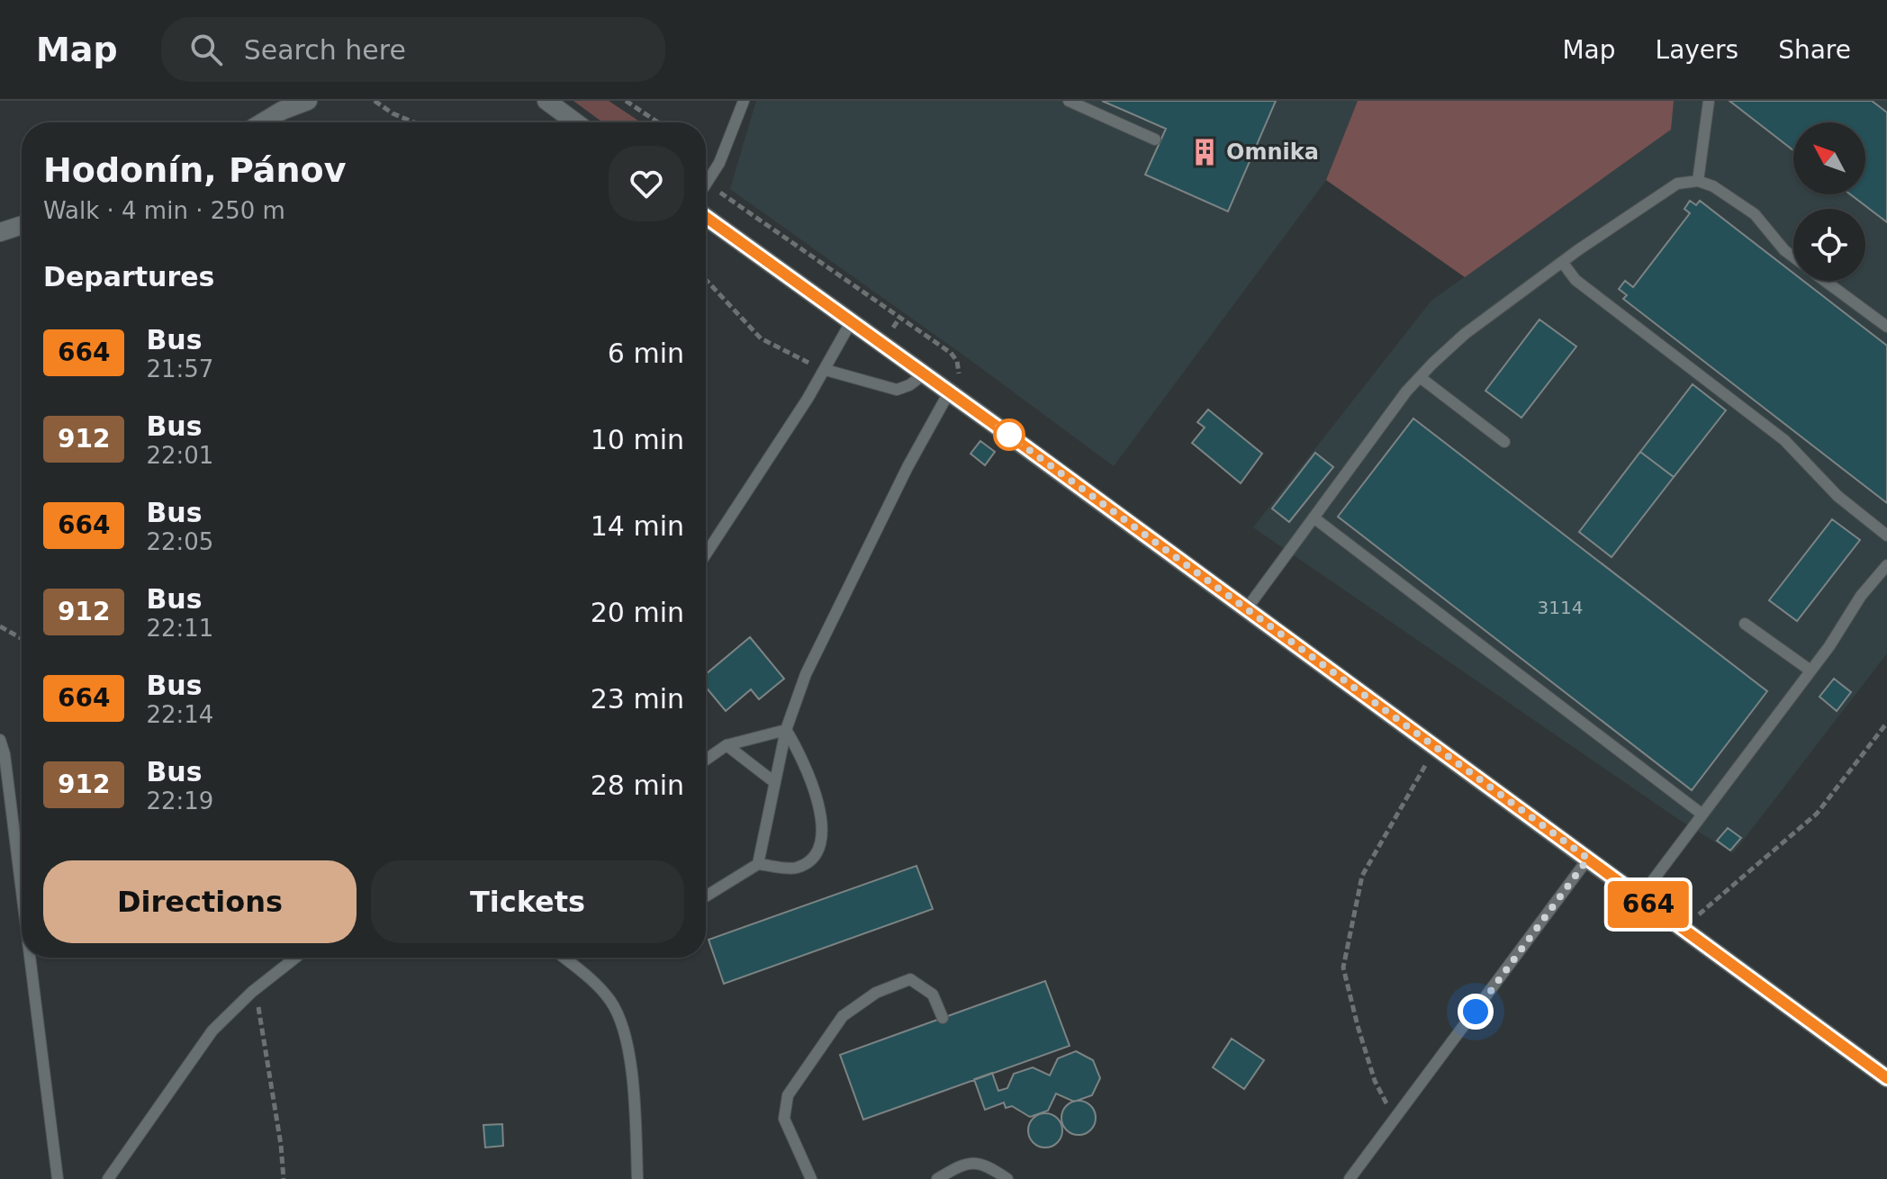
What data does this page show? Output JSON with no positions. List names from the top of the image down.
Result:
{
  "places": {
    "building": ["Omnika"]
  },
  "lines": ["bus line 664"],
  "house_numbers": ["3114"],
  "north": "top left",
  "page": {
    "header": "Map",
    "search": "Search here",
    "nav": ["Map", "Layers", "Share"],
    "on_map": "664",
    "heading": [
      ["Hodonín, Pánov", "Walk · 4 min · 250 m"],
      "Departures"
    ],
    "list": [
      {
        "mark": "664",
        "name": "Bus",
        "note": "21:57",
        "value": "6 min"
      },
      {
        "mark": "912",
        "name": "Bus",
        "note": "22:01",
        "value": "10 min"
      },
      {
        "mark": "664",
        "name": "Bus",
        "note": "22:05",
        "value": "14 min"
      },
      {
        "mark": "912",
        "name": "Bus",
        "note": "22:11",
        "value": "20 min"
      },
      {
        "mark": "664",
        "name": "Bus",
        "note": "22:14",
        "value": "23 min"
      },
      {
        "mark": "912",
        "name": "Bus",
        "note": "22:19",
        "value": "28 min"
      }
    ],
    "buttons": ["Directions", "Tickets"]
  }
}
